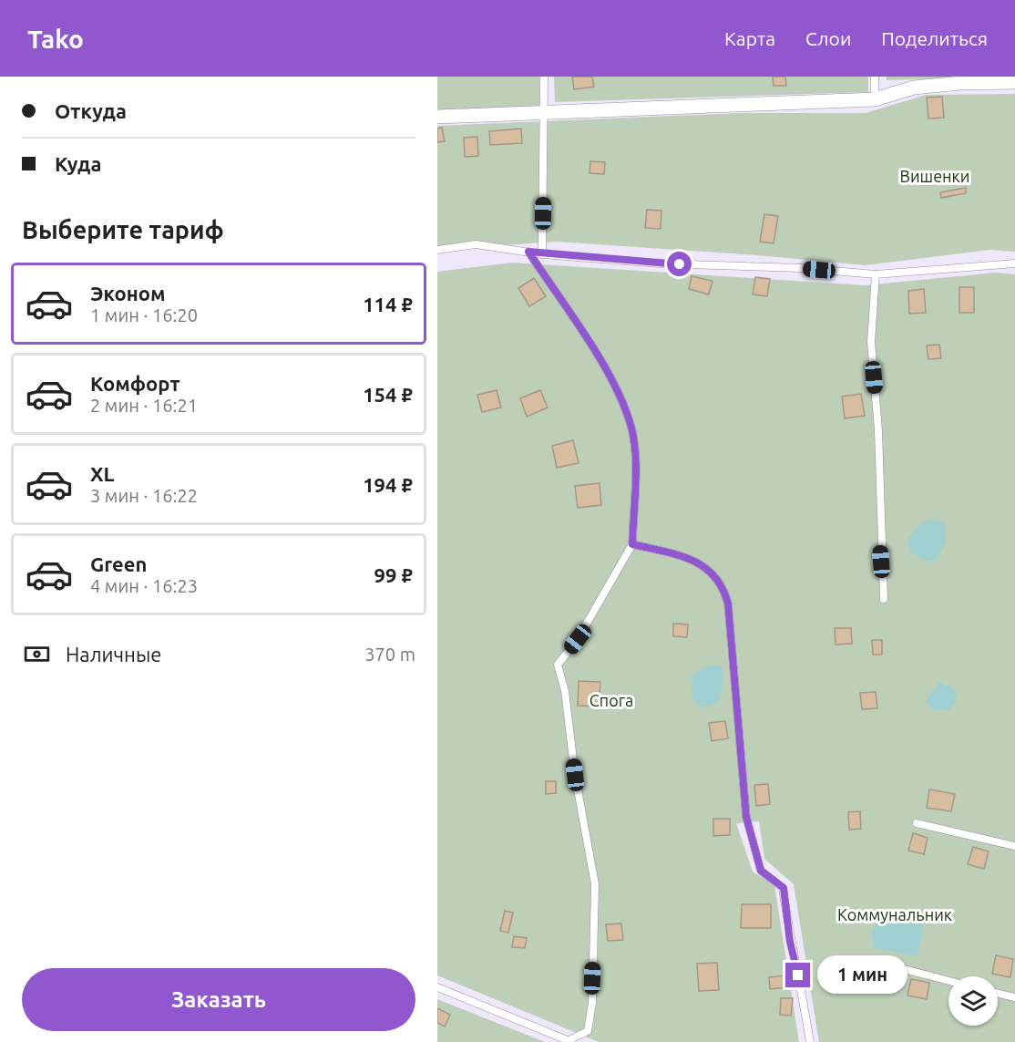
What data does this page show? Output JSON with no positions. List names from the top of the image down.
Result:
{
  "parks": ["Вишенки", "Спога", "Коммунальник"],
  "page": {
    "header": "Tako",
    "nav": ["Карта", "Слои", "Поделиться"],
    "banner": ["Откуда", "Куда"],
    "heading": "Выберите тариф",
    "list": [
      {
        "name": "Эконом",
        "note": "1 мин · 16:20",
        "value": "114 ₽"
      },
      {
        "name": "Комфорт",
        "note": "2 мин · 16:21",
        "value": "154 ₽"
      },
      {
        "name": "XL",
        "note": "3 мин · 16:22",
        "value": "194 ₽"
      },
      {
        "name": "Green",
        "note": "4 мин · 16:23",
        "value": "99 ₽"
      }
    ],
    "pay": ["Наличные", "370 m"],
    "bubble": "1 мин",
    "buttons": "Заказать"
  }
}
